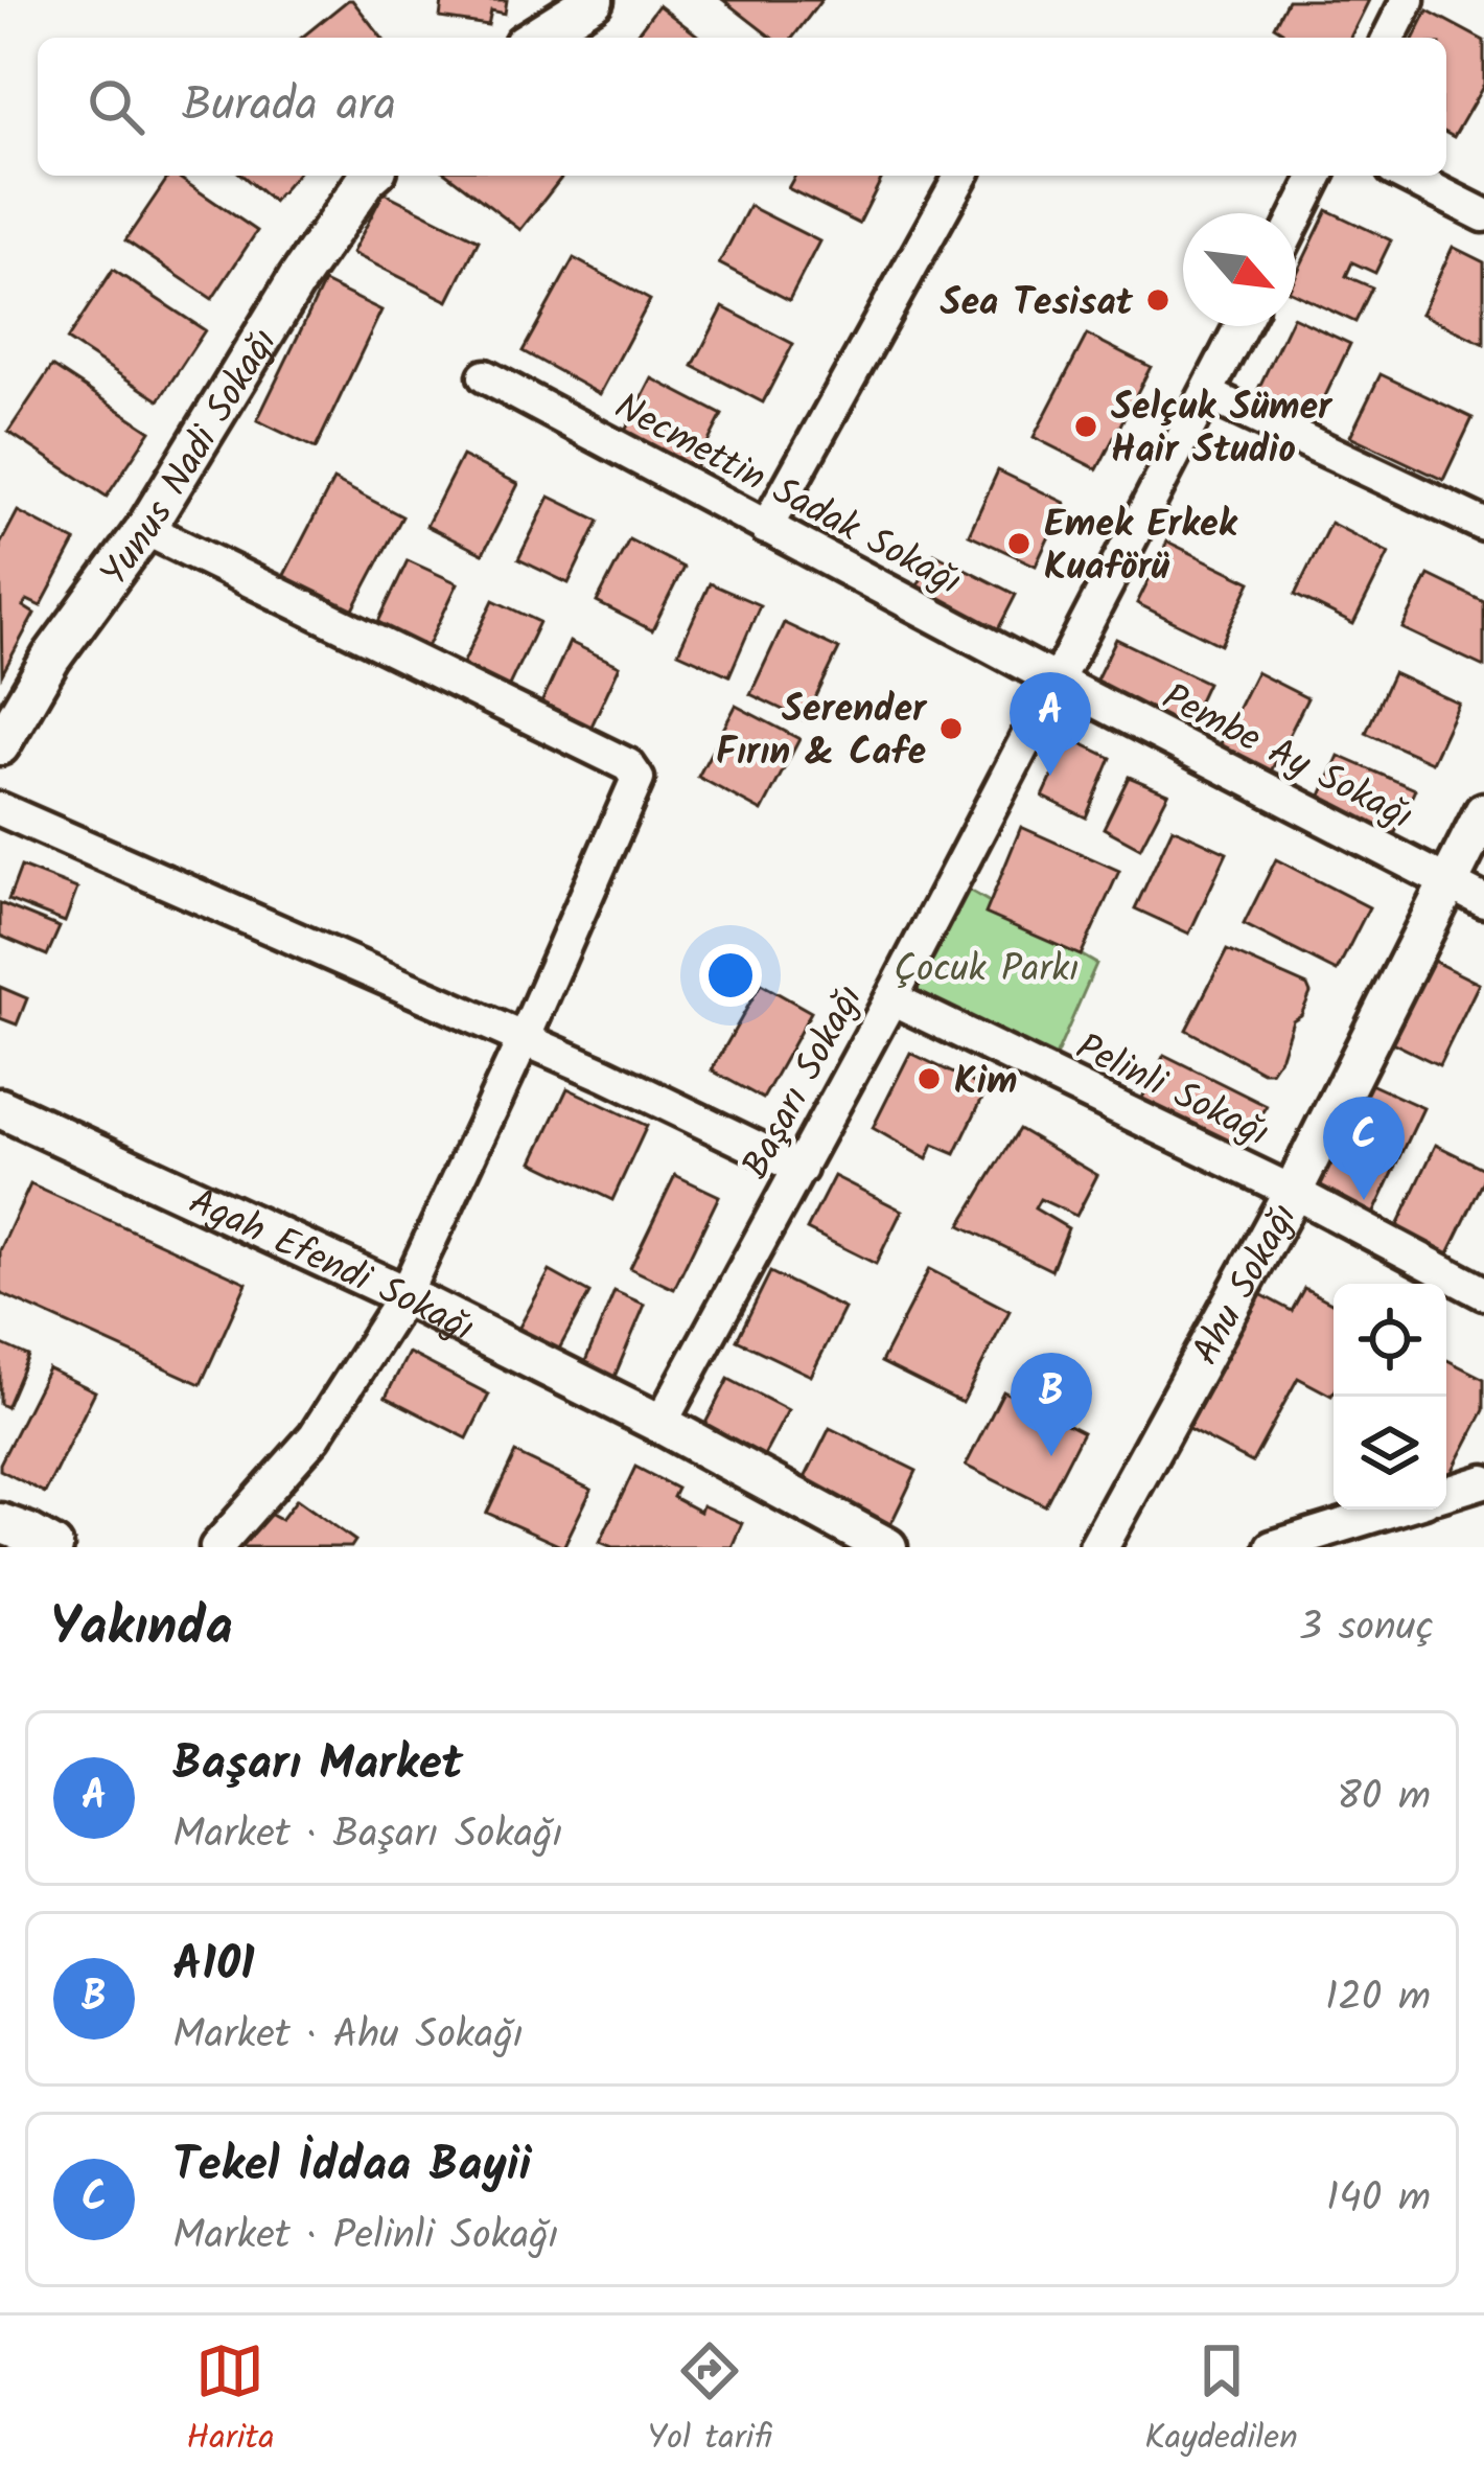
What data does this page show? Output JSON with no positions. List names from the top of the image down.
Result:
{
  "streets": {
    "street": [
      "Yunus Nadi Sokağı",
      "Necmettin Sadak Sokağı",
      "Pembe Ay Sokağı",
      "Başarı Sokağı",
      "Pelinli Sokağı",
      "Agah Efendi Sokağı",
      "Ahu Sokağı"
    ]
  },
  "crossings": [
    ["Necmettin Sadak Sokağı", "Pembe Ay Sokağı"],
    ["Necmettin Sadak Sokağı", "Başarı Sokağı"],
    ["Pembe Ay Sokağı", "Başarı Sokağı"],
    ["Pembe Ay Sokağı", "Ahu Sokağı"],
    ["Başarı Sokağı", "Pelinli Sokağı"],
    ["Başarı Sokağı", "Agah Efendi Sokağı"],
    ["Pelinli Sokağı", "Ahu Sokağı"]
  ],
  "parks": ["Çocuk Parkı"],
  "places": [
    "Sea Tesisat",
    "Selçuk Sümer Hair Studio",
    "Emek Erkek Kuaförü",
    "Serender Fırın & Cafe",
    "Kim"
  ],
  "north": "bottom right",
  "page": {
    "search": "Burada ara",
    "pins": ["A", "C", "B"],
    "heading": ["Yakında", "3 sonuç"],
    "list": [
      {
        "mark": "A",
        "name": "Başarı Market",
        "note": "Market · Başarı Sokağı",
        "value": "80 m"
      },
      {
        "mark": "B",
        "name": "A101",
        "note": "Market · Ahu Sokağı",
        "value": "120 m"
      },
      {
        "mark": "C",
        "name": "Tekel İddaa Bayii",
        "note": "Market · Pelinli Sokağı",
        "value": "140 m"
      }
    ],
    "nav": ["Harita", "Yol tarifi", "Kaydedilen"]
  }
}
